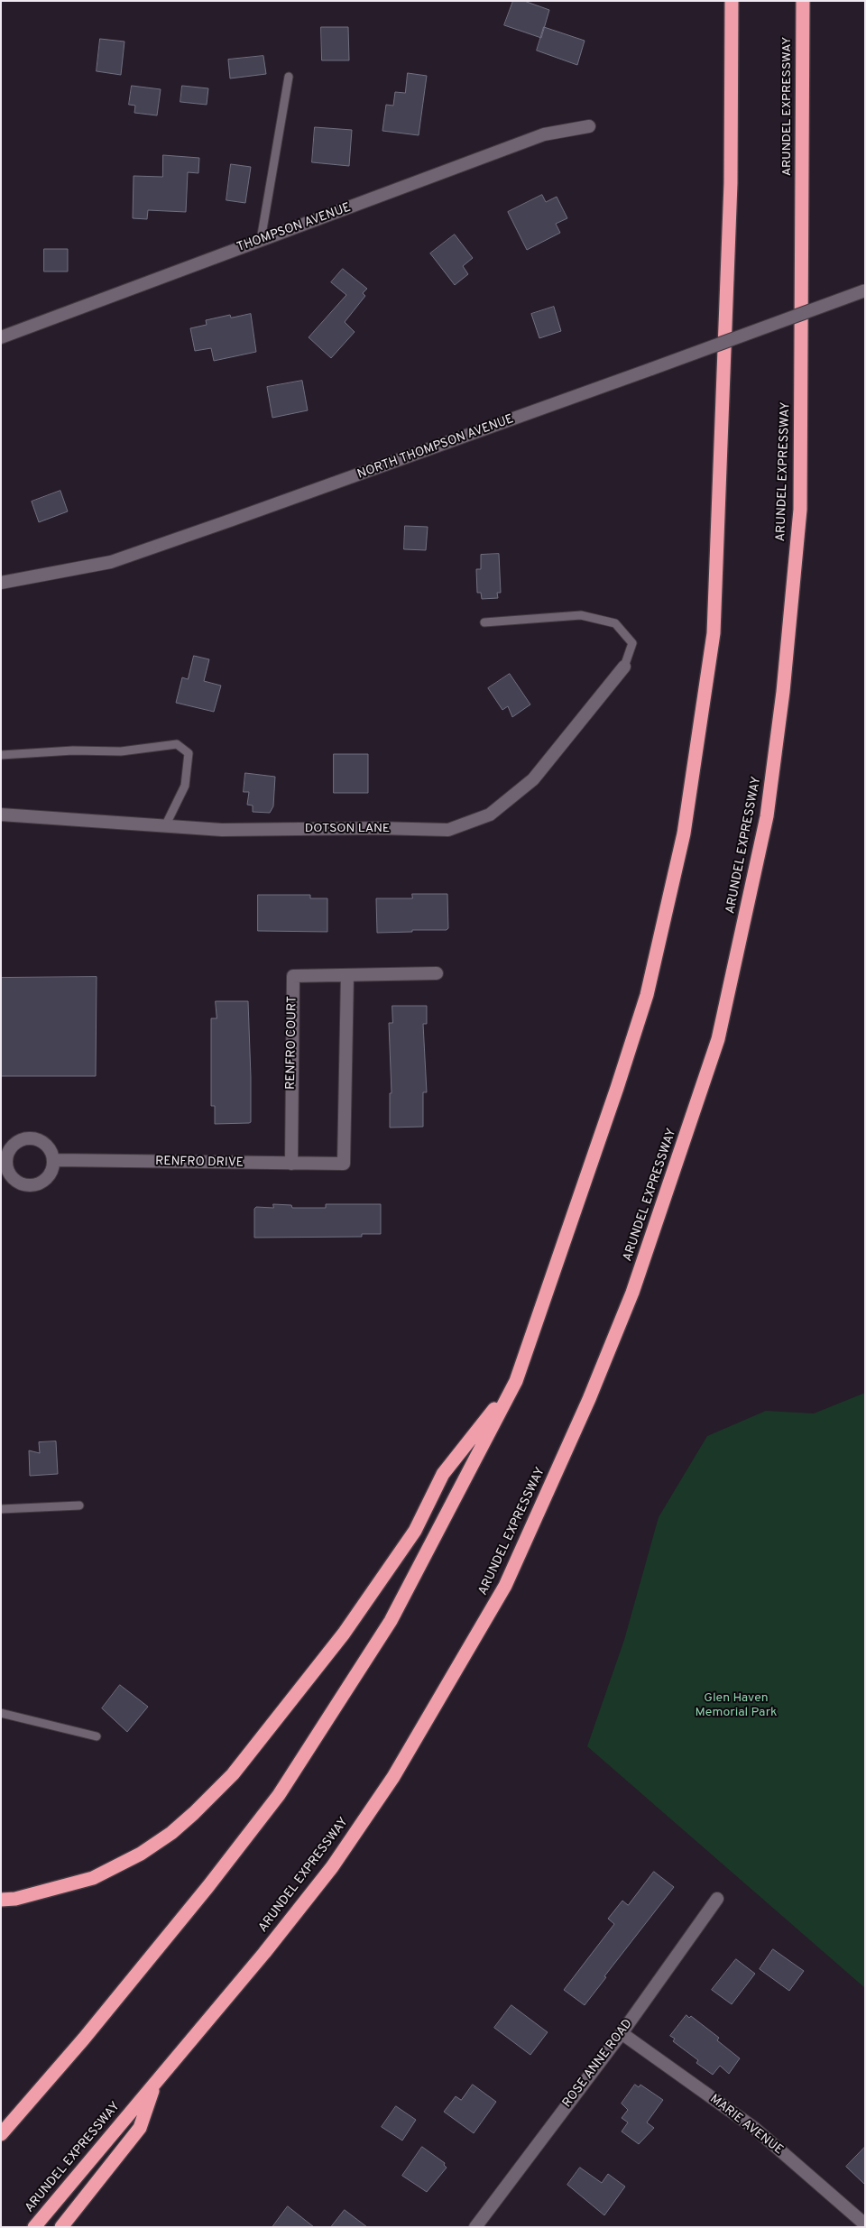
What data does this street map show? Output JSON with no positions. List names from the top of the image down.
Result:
{
  "streets": {
    "highway": ["ARUNDEL EXPRESSWAY"],
    "street": [
      "THOMPSON AVENUE",
      "NORTH THOMPSON AVENUE",
      "DOTSON LANE",
      "RENFRO COURT",
      "RENFRO DRIVE",
      "ROSE ANNE ROAD",
      "MARIE AVENUE"
    ]
  },
  "crossings": [
    ["RENFRO COURT", "RENFRO DRIVE"],
    ["ROSE ANNE ROAD", "MARIE AVENUE"]
  ],
  "parks": ["Glen Haven Memorial Park"]
}
